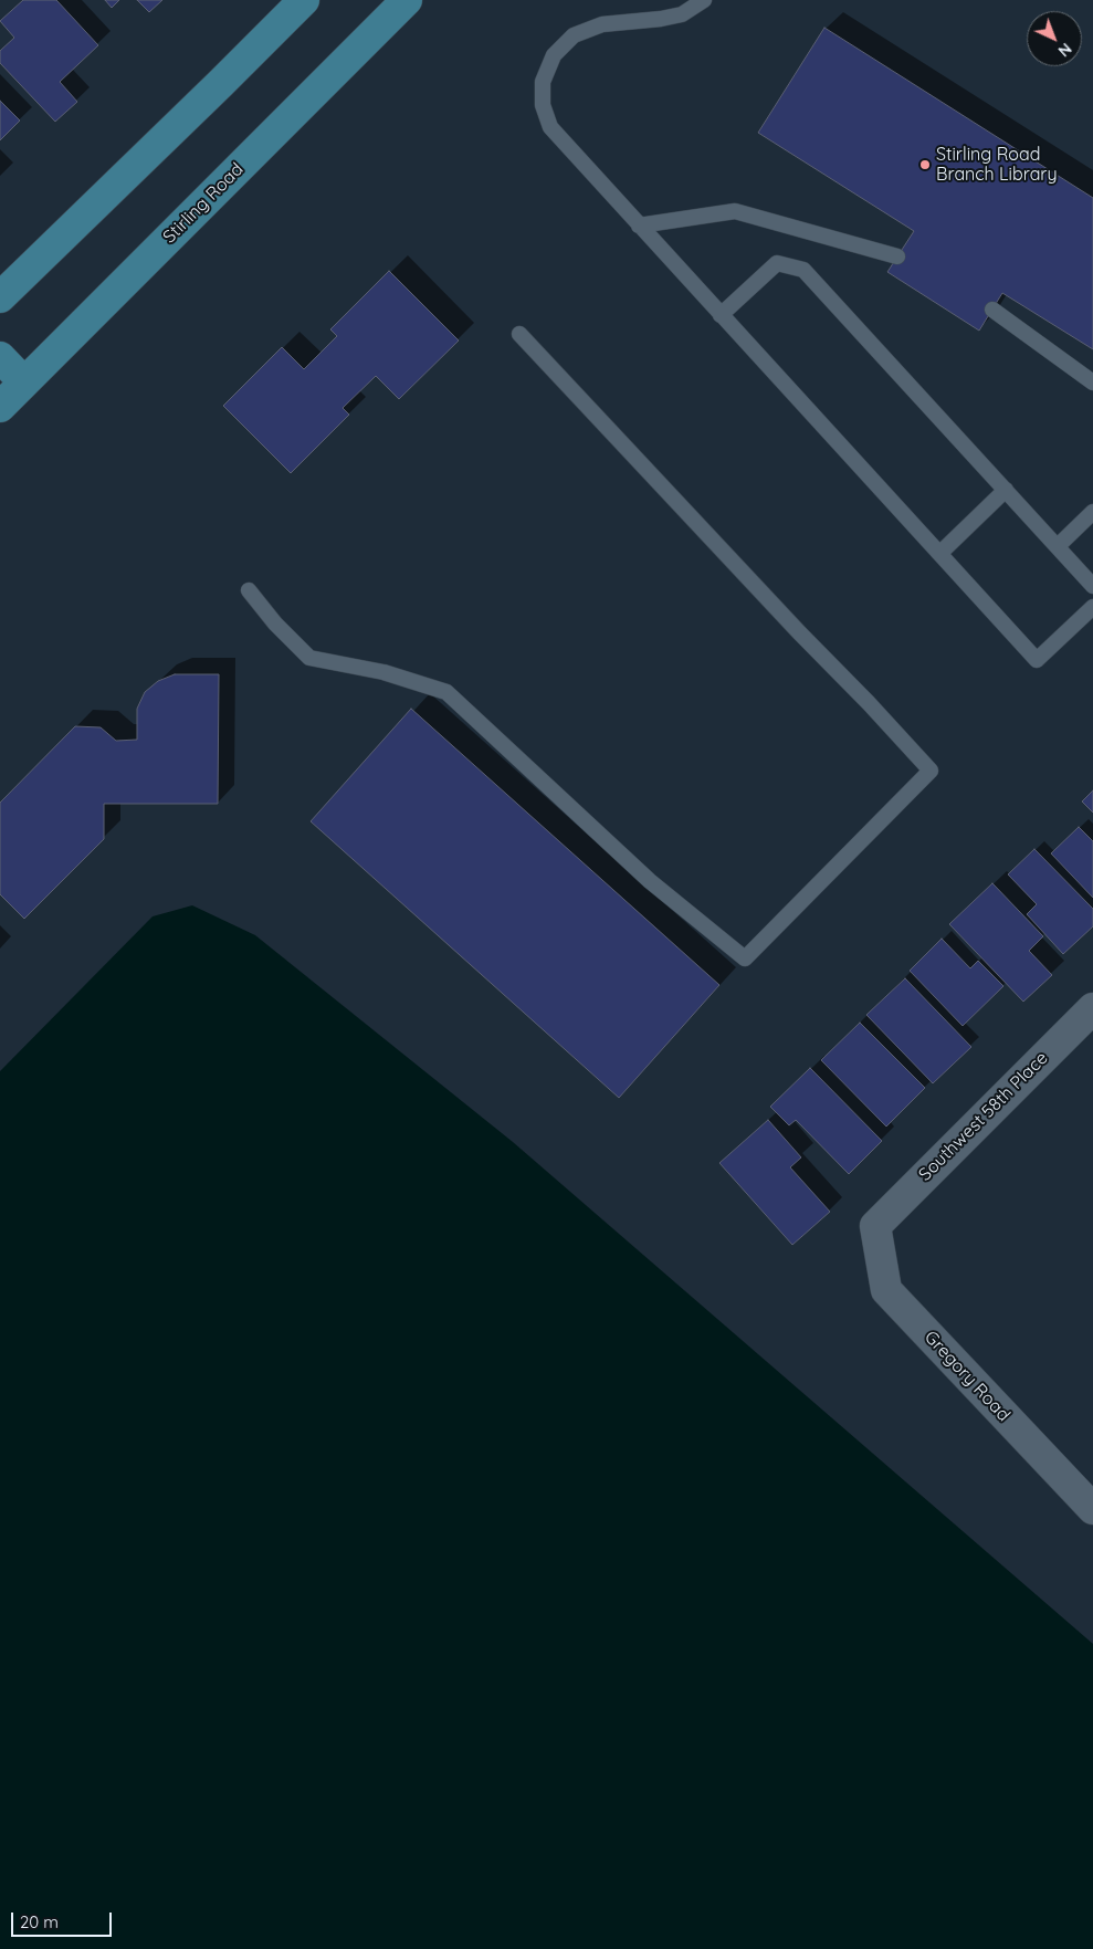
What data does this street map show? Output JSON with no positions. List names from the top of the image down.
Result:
{
  "streets": {
    "main road": ["Stirling Road"],
    "street": ["Southwest 58th Place", "Gregory Road"]
  },
  "crossings": [
    ["Southwest 58th Place", "Gregory Road"]
  ],
  "places": ["Stirling Road Branch Library"],
  "scale_bar": "20 m",
  "north": "bottom right"
}
